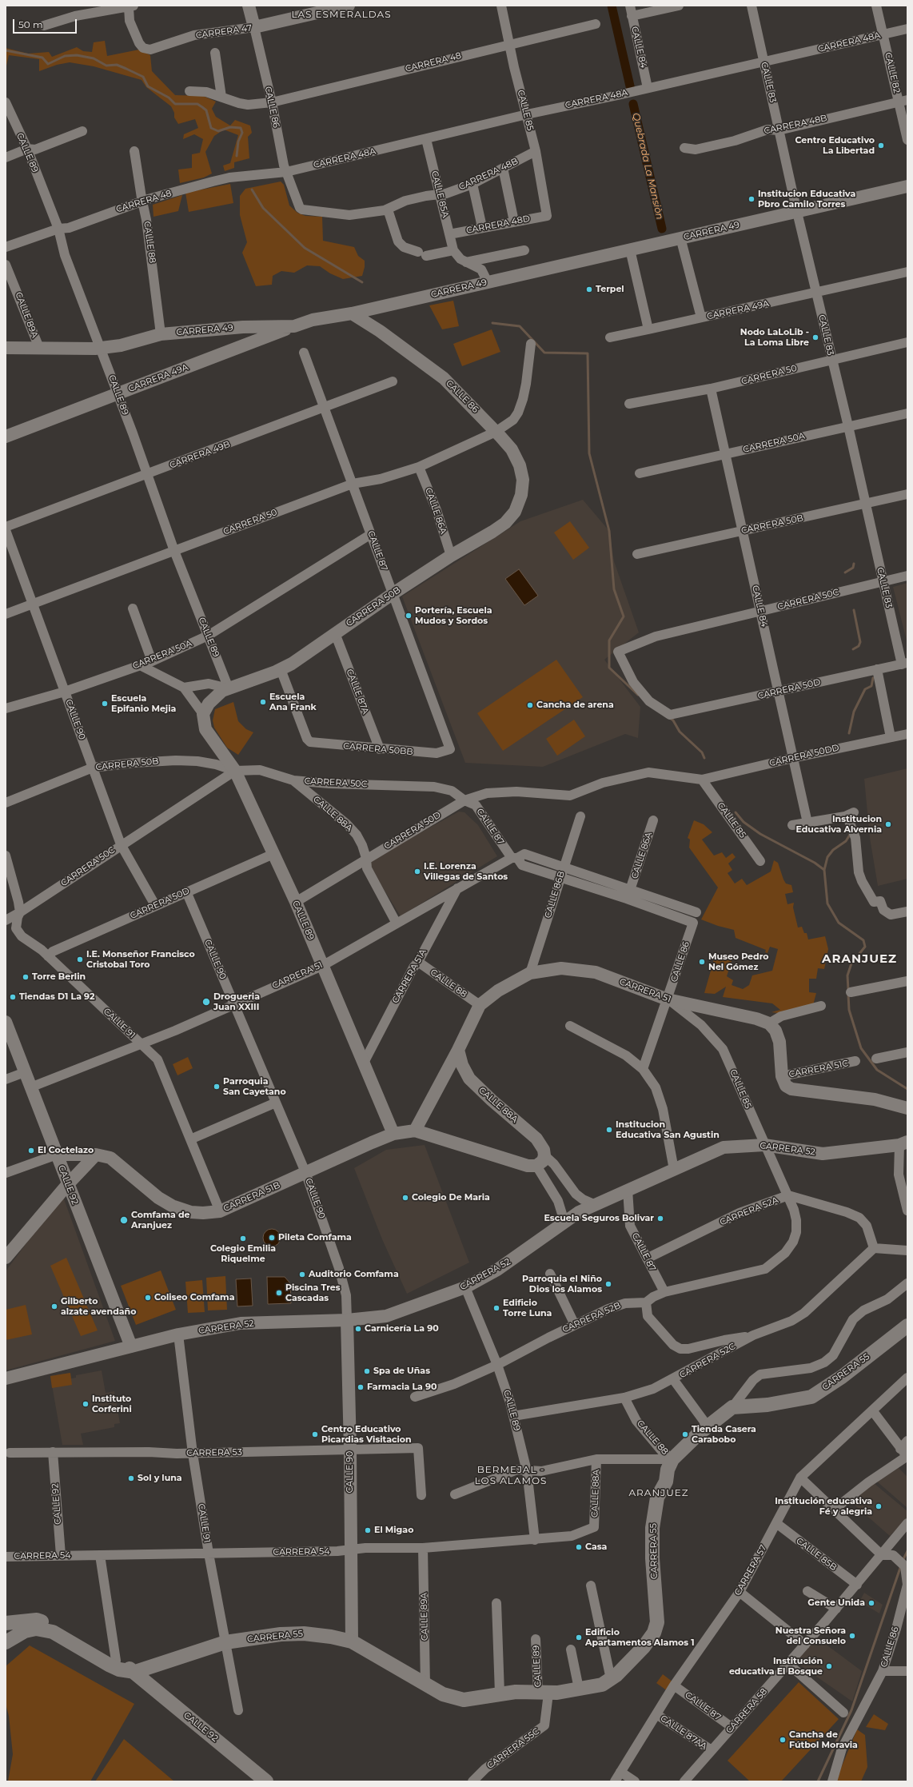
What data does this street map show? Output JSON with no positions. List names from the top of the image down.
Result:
{
  "streets": {
    "main road": ["CALLE 92", "CARRERA 55"],
    "street": [
      "CARRERA 47",
      "CARRERA 48A",
      "CALLE 84",
      "CARRERA 48",
      "CALLE 82",
      "CALLE 83",
      "CALLE 86",
      "CALLE 85",
      "CARRERA 48B",
      "CALLE 89",
      "CALLE 85A",
      "CARRERA 48D",
      "CARRERA 49",
      "CALLE 88",
      "CARRERA 49A",
      "CALLE 89A",
      "CARRERA 50",
      "CARRERA 50A",
      "CARRERA 49B",
      "CALLE 86A",
      "CARRERA 50B",
      "CALLE 87",
      "CARRERA 50C",
      "CARRERA 50D",
      "CALLE 87A",
      "CALLE 90",
      "CARRERA 50BB",
      "CARRERA 50DD",
      "CALLE 88A",
      "CALLE 86B",
      "CARRERA 51",
      "CARRERA 51A",
      "CALLE 91",
      "CARRERA 51C",
      "CARRERA 52",
      "CARRERA 51B",
      "CARRERA 52A",
      "CARRERA 52B",
      "CARRERA 52C",
      "CARRERA 53",
      "CARRERA 54",
      "CALLE 85B",
      "CARRERA 57",
      "CARRERA 58",
      "CALLE 87AA",
      "CARRERA 55C"
    ]
  },
  "crossings": [
    ["CARRERA 47", "CALLE 86"],
    ["CARRERA 48A", "CALLE 84"],
    ["CARRERA 48A", "CARRERA 48"],
    ["CARRERA 48A", "CALLE 82"],
    ["CARRERA 48A", "CALLE 83"],
    ["CARRERA 48A", "CALLE 86"],
    ["CARRERA 48A", "CALLE 85"],
    ["CARRERA 48A", "CALLE 85A"],
    ["CALLE 84", "CARRERA 50"],
    ["CALLE 84", "CARRERA 50A"],
    ["CALLE 84", "CARRERA 50B"],
    ["CALLE 84", "CARRERA 50C"],
    ["CALLE 84", "CARRERA 50D"],
    ["CALLE 84", "CARRERA 50DD"],
    ["CARRERA 48", "CALLE 86"],
    ["CARRERA 48", "CALLE 85"],
    ["CARRERA 48", "CALLE 89"],
    ["CARRERA 48", "CALLE 88"],
    ["CALLE 82", "CARRERA 48B"],
    ["CALLE 83", "CARRERA 48B"],
    ["CALLE 83", "CARRERA 49"],
    ["CALLE 83", "CARRERA 49A"],
    ["CALLE 83", "CARRERA 50"],
    ["CALLE 83", "CARRERA 50A"],
    ["CALLE 83", "CARRERA 50B"],
    ["CALLE 83", "CARRERA 50C"],
    ["CALLE 83", "CARRERA 50D"],
    ["CALLE 86", "CALLE 85"],
    ["CALLE 86", "CARRERA 48B"],
    ["CALLE 86", "CARRERA 49"],
    ["CALLE 86", "CARRERA 50"],
    ["CALLE 86", "CARRERA 50B"],
    ["CALLE 86", "CALLE 86B"],
    ["CALLE 86", "CARRERA 51"],
    ["CALLE 86", "CARRERA 58"],
    ["CALLE 85", "CARRERA 48B"],
    ["CALLE 85", "CARRERA 48D"],
    ["CALLE 85", "CARRERA 50DD"],
    ["CALLE 85", "CARRERA 51"],
    ["CALLE 85", "CARRERA 52"],
    ["CALLE 85", "CARRERA 52A"],
    ["CALLE 85", "CARRERA 52B"],
    ["CARRERA 48B", "CALLE 85A"],
    ["CALLE 89", "CARRERA 49"],
    ["CALLE 89", "CARRERA 49A"],
    ["CALLE 89", "CARRERA 50"],
    ["CALLE 89", "CARRERA 50A"],
    ["CALLE 89", "CARRERA 49B"],
    ["CALLE 89", "CARRERA 50B"],
    ["CALLE 89", "CARRERA 50C"],
    ["CALLE 89", "CARRERA 50D"],
    ["CALLE 89", "CARRERA 51"],
    ["CALLE 89", "CARRERA 51A"],
    ["CALLE 89", "CARRERA 52"],
    ["CALLE 89", "CARRERA 51B"],
    ["CALLE 89", "CARRERA 52B"],
    ["CALLE 89", "CARRERA 52C"],
    ["CALLE 89", "CARRERA 55"],
    ["CALLE 89", "CARRERA 54"],
    ["CALLE 89", "CARRERA 55C"],
    ["CALLE 85A", "CARRERA 48D"],
    ["CARRERA 49", "CALLE 88"],
    ["CARRERA 49", "CARRERA 49A"],
    ["CARRERA 49", "CALLE 89A"],
    ["CALLE 88", "CARRERA 51"],
    ["CALLE 88", "CARRERA 51A"],
    ["CALLE 88", "CARRERA 52C"],
    ["CALLE 88", "CARRERA 55"],
    ["CALLE 89A", "CARRERA 55"],
    ["CALLE 89A", "CARRERA 54"],
    ["CARRERA 50", "CALLE 86A"],
    ["CARRERA 50", "CALLE 87"],
    ["CARRERA 50", "CALLE 90"],
    ["CARRERA 50A", "CALLE 87"],
    ["CARRERA 50A", "CALLE 90"],
    ["CARRERA 49B", "CALLE 87"],
    ["CALLE 86A", "CARRERA 50B"],
    ["CALLE 86A", "CARRERA 51"],
    ["CARRERA 50B", "CALLE 87"],
    ["CARRERA 50B", "CARRERA 50C"],
    ["CARRERA 50B", "CALLE 87A"],
    ["CARRERA 50B", "CALLE 90"],
    ["CARRERA 50B", "CARRERA 50BB"],
    ["CALLE 87", "CARRERA 50C"],
    ["CALLE 87", "CARRERA 50D"],
    ["CALLE 87", "CARRERA 50BB"],
    ["CALLE 87", "CARRERA 51"],
    ["CALLE 87", "CARRERA 52"],
    ["CALLE 87", "CARRERA 52A"],
    ["CALLE 87", "CARRERA 52B"],
    ["CALLE 87", "CARRERA 57"],
    ["CALLE 87", "CARRERA 58"],
    ["CARRERA 50C", "CARRERA 50D"],
    ["CARRERA 50C", "CALLE 90"],
    ["CARRERA 50C", "CALLE 88A"],
    ["CARRERA 50C", "CALLE 91"],
    ["CARRERA 50D", "CALLE 90"],
    ["CARRERA 50D", "CALLE 88A"],
    ["CARRERA 50D", "CALLE 91"],
    ["CALLE 87A", "CARRERA 50BB"],
    ["CALLE 90", "CARRERA 51"],
    ["CALLE 90", "CARRERA 52"],
    ["CALLE 90", "CARRERA 51B"],
    ["CALLE 90", "CARRERA 55"],
    ["CALLE 90", "CARRERA 53"],
    ["CALLE 90", "CARRERA 54"],
    ["CALLE 88A", "CARRERA 51"],
    ["CALLE 88A", "CARRERA 52"],
    ["CALLE 88A", "CARRERA 54"],
    ["CALLE 86B", "CARRERA 51"],
    ["CARRERA 51", "CARRERA 51A"],
    ["CARRERA 51", "CALLE 91"],
    ["CARRERA 51", "CALLE 92"],
    ["CARRERA 51", "CARRERA 51B"],
    ["CALLE 91", "CARRERA 52"],
    ["CALLE 91", "CARRERA 51B"],
    ["CALLE 91", "CARRERA 55"],
    ["CALLE 91", "CARRERA 53"],
    ["CALLE 91", "CARRERA 54"],
    ["CARRERA 52", "CALLE 92"],
    ["CALLE 92", "CARRERA 55"],
    ["CALLE 92", "CARRERA 53"],
    ["CALLE 92", "CARRERA 54"],
    ["CARRERA 52A", "CARRERA 52B"],
    ["CARRERA 52A", "CARRERA 52C"],
    ["CARRERA 55", "CARRERA 55C"],
    ["CALLE 85B", "CARRERA 57"],
    ["CALLE 85B", "CARRERA 58"],
    ["CARRERA 57", "CALLE 87AA"],
    ["CARRERA 58", "CALLE 87AA"]
  ],
  "districts": [
    "LAS ESMERALDAS",
    "ARANJUEZ",
    "BERMEJAL - LOS ALAMOS",
    "ARANJUEZ"
  ],
  "water": ["Quebrada La Mansiòn"],
  "places": [
    "Centro Educativo La Libertad",
    "Institucion Educativa Pbro Camilo Torres",
    "Terpel",
    "Nodo LaLoLib - La Loma Libre",
    "Portería, Escuela Mudos y Sordos",
    "Escuela Ana Frank",
    "Escuela Epifanio Mejia",
    "Cancha de arena",
    "Institucion Educativa Alvernia",
    "I.E. Lorenza Villegas de Santos",
    "I.E. Monseñor Francisco Cristobal Toro",
    "Museo Pedro Nel Gómez",
    "Torre Berlin",
    "Tiendas D1 La 92",
    "Drogueria Juan XXIII",
    "Parroquia San Cayetano",
    "Institucion Educativa San Agustin",
    "El Coctelazo",
    "Colegio De Maria",
    "Escuela Seguros Bolivar",
    "Comfama de Aranjuez",
    "Pileta Comfama",
    "Colegio Emilia Riquelme",
    "Auditorio Comfama",
    "Parroquia el Niño Dios los Alamos",
    "Piscina Tres Cascadas",
    "Coliseo Comfama",
    "Gilberto alzate avendaño",
    "Edificio Torre Luna",
    "Carnicería La 90",
    "Spa de Uñas",
    "Farmacia La 90",
    "Instituto Corferini",
    "Centro Educativo Picardias Visitacion",
    "Tienda Casera Carabobo",
    "Sol y luna",
    "Institución educativa Fé y alegria",
    "El Migao",
    "Casa",
    "Gente Unida",
    "Nuestra Señora del Consuelo",
    "Edificio Apartamentos Alamos 1",
    "Institución educativa El Bosque",
    "Cancha de Fútbol Moravia"
  ],
  "scale_bar": "50 m"
}
